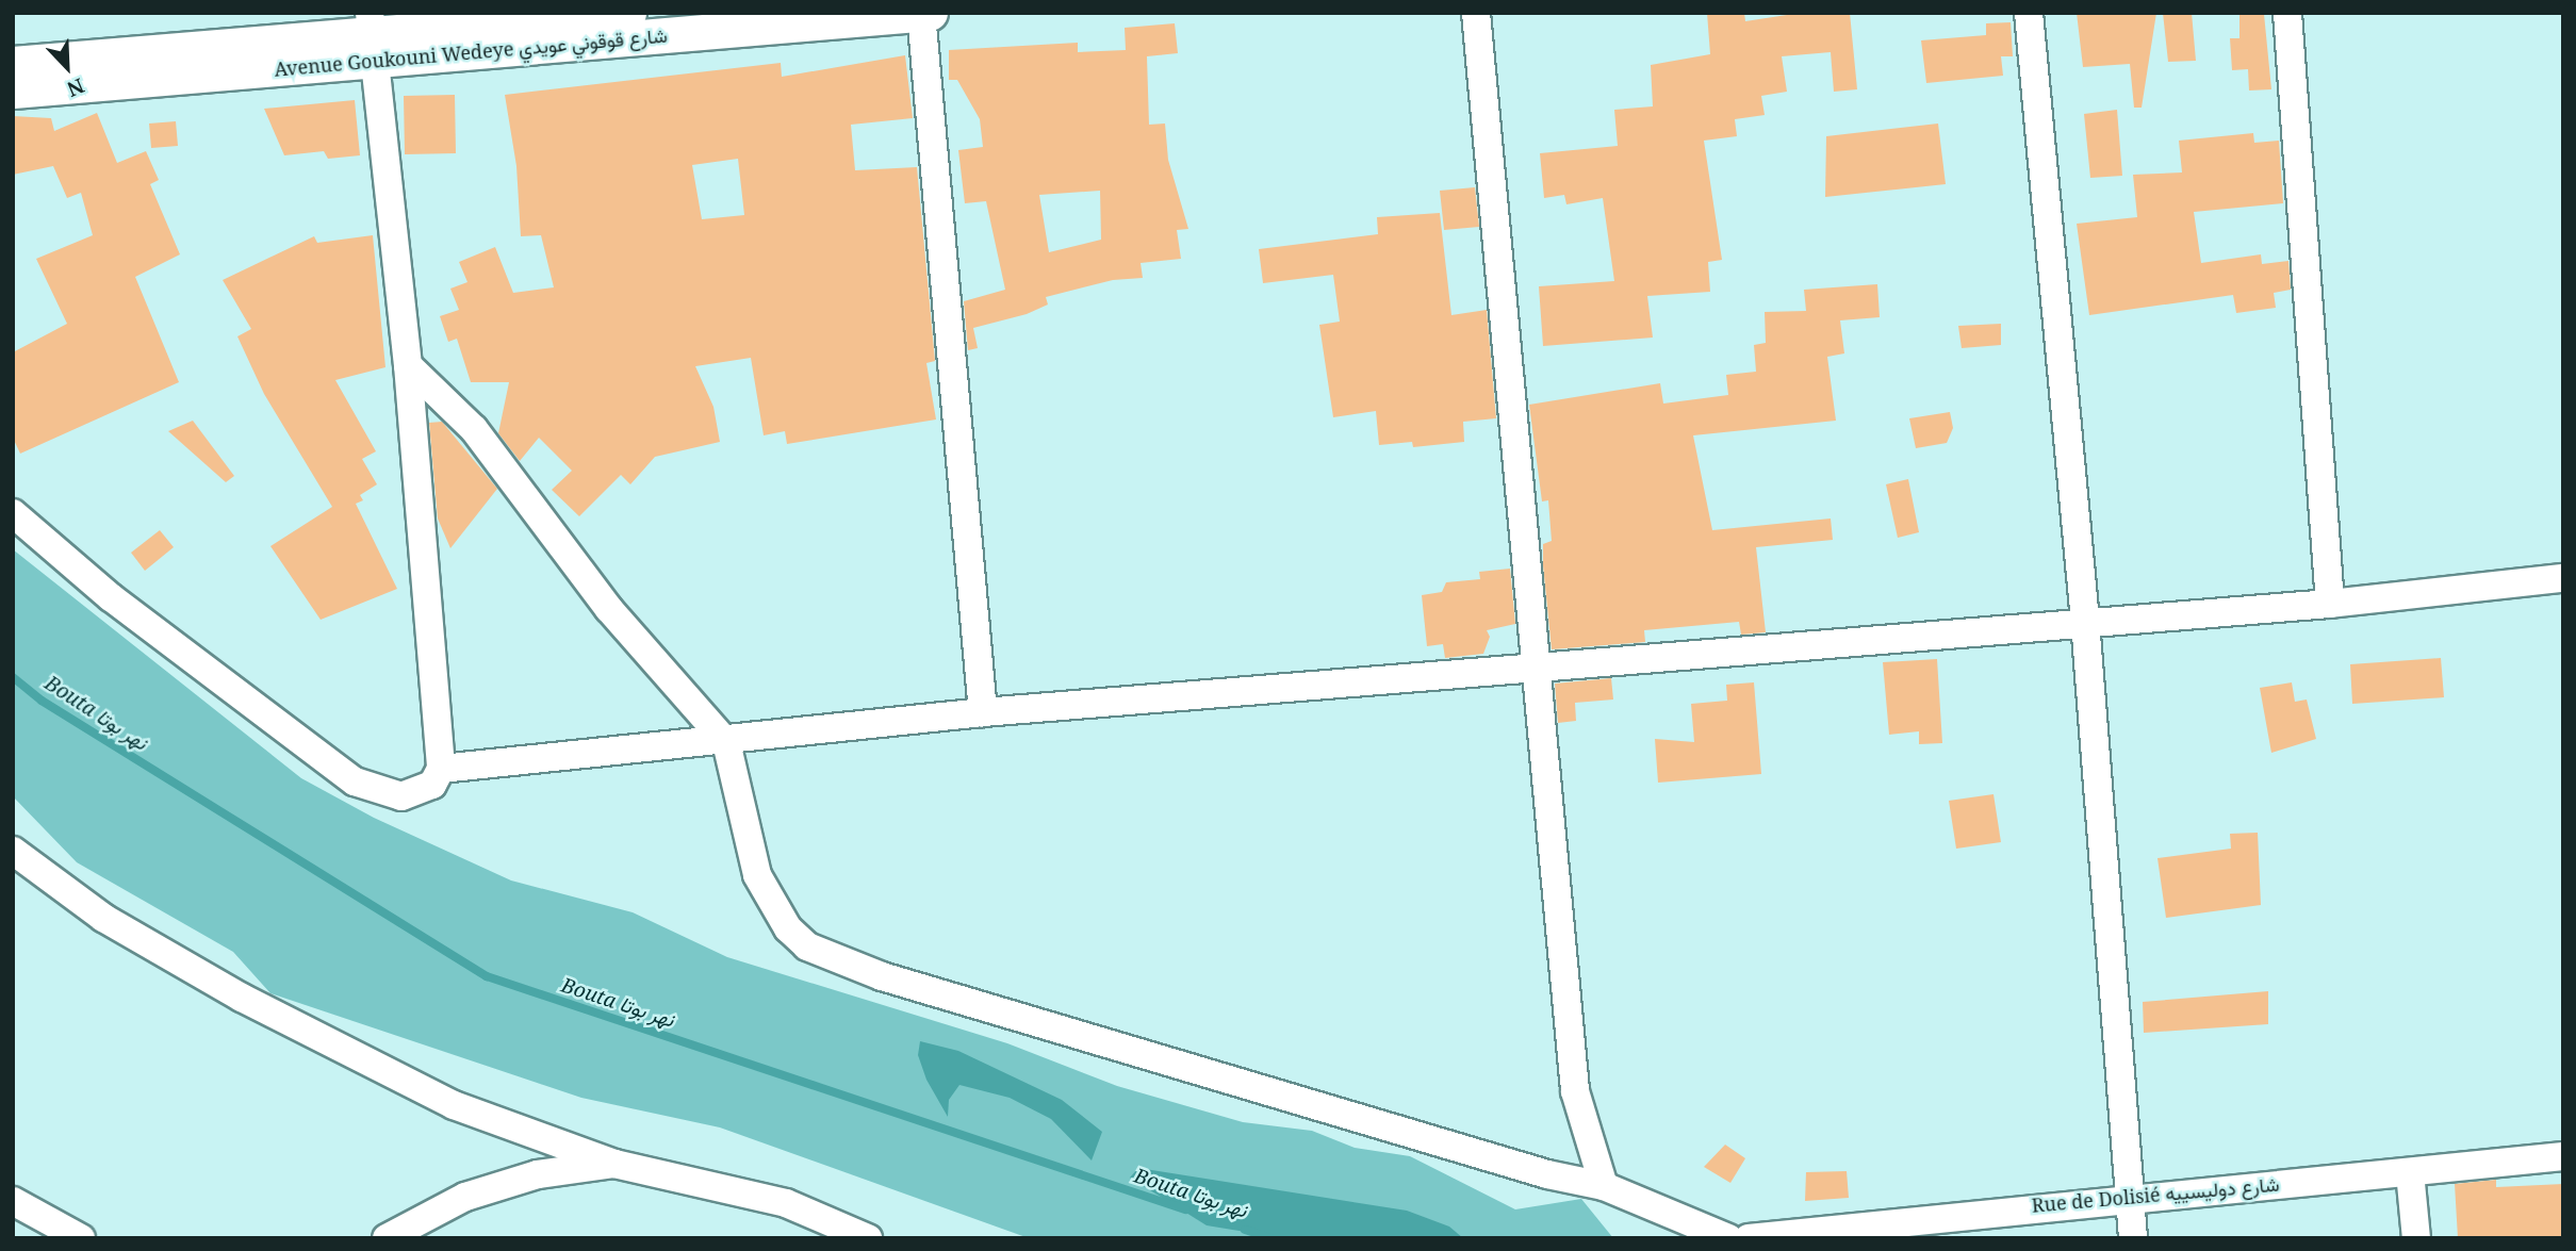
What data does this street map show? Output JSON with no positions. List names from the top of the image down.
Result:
{
  "streets": {
    "street": ["Avenue Goukouni Wedeye شارع قوقوني عويدي", "Rue de Dolisié شارع دوليسييه"]
  },
  "water": ["Bouta نهر بوتا"],
  "north": "bottom right"
}
